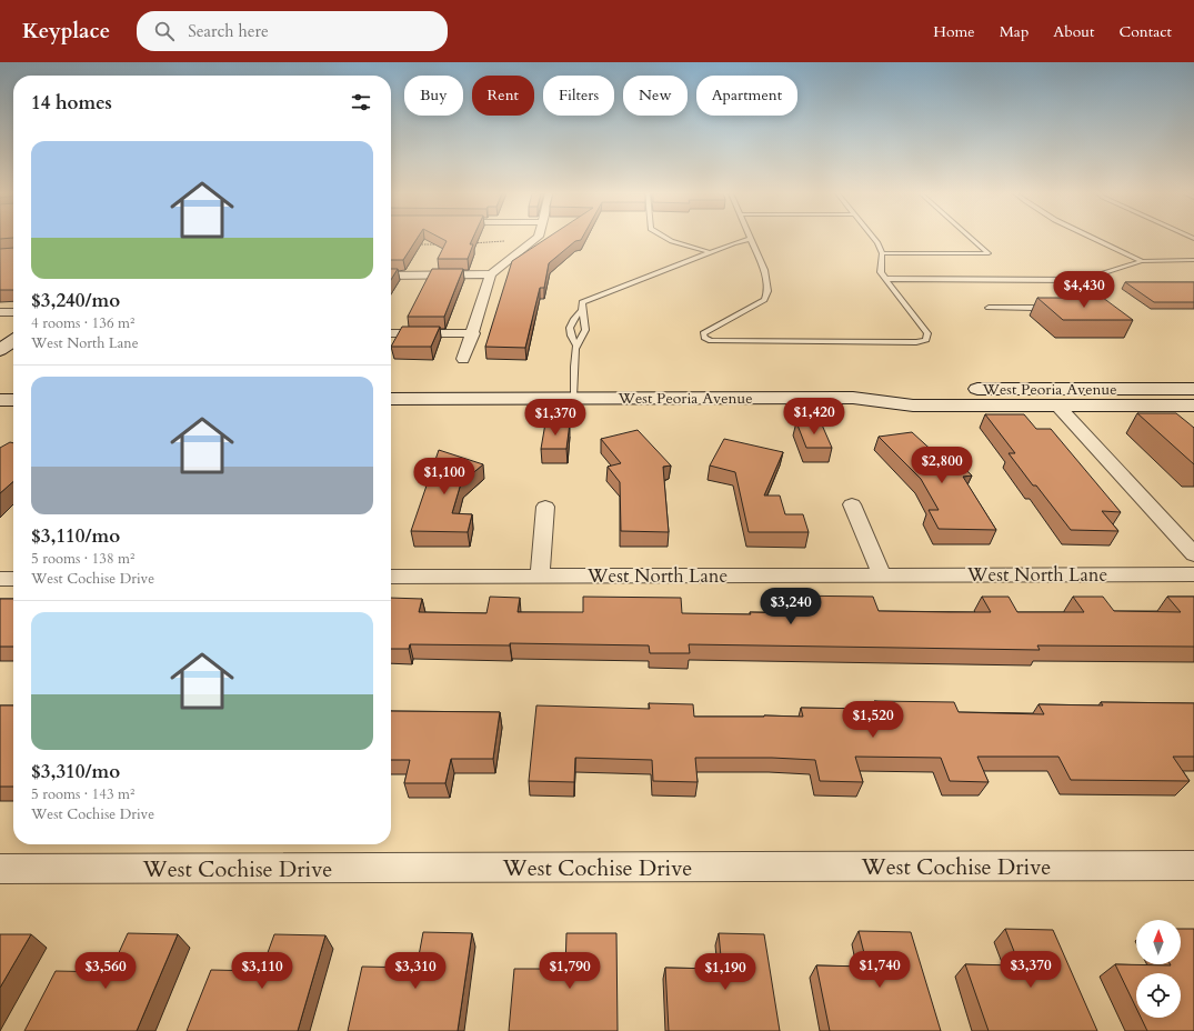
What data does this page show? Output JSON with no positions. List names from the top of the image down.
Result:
{
  "streets": {
    "main road": ["West Peoria Avenue"],
    "street": ["West North Lane", "West Cochise Drive"]
  },
  "north": "top",
  "page": {
    "header": "Keyplace",
    "search": "Search here",
    "nav": [
      "Home",
      "Map",
      "About",
      "Contact"
    ],
    "chip": [
      "Buy",
      "Rent",
      "Filters",
      "New",
      "Apartment"
    ],
    "heading": "14 homes",
    "list": [
      {
        "name": "$3,240/mo",
        "note": "4 rooms · 136 m² · West North Lane"
      },
      {
        "name": "$3,110/mo",
        "note": "5 rooms · 138 m² · West Cochise Drive"
      },
      {
        "name": "$3,310/mo",
        "note": "5 rooms · 143 m² · West Cochise Drive"
      }
    ],
    "price": [
      "$4,430",
      "$1,420",
      "$1,370",
      "$2,800",
      "$1,100",
      "$3,240",
      "$1,520",
      "$1,740",
      "$3,370",
      "$3,560",
      "$3,110",
      "$3,310",
      "$1,790",
      "$1,190"
    ]
  }
}
